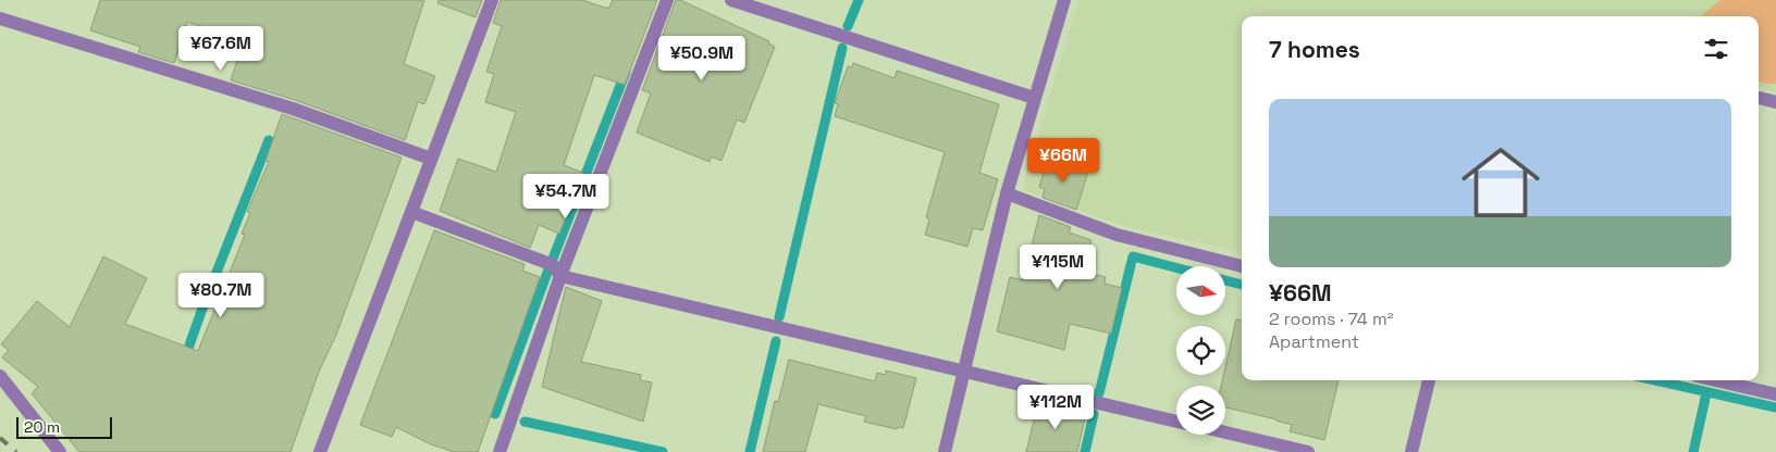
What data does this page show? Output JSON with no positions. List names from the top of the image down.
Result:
{
  "scale_bar": "20 m",
  "north": "right",
  "page": {
    "heading": "7 homes",
    "price": [
      "¥67.6M",
      "¥50.9M",
      "¥66M",
      "¥54.7M",
      "¥115M",
      "¥80.7M",
      "¥112M"
    ],
    "list": [
      {
        "name": "¥66M",
        "note": "2 rooms · 74 m² · Apartment"
      }
    ],
    "scale": "20 m"
  }
}
